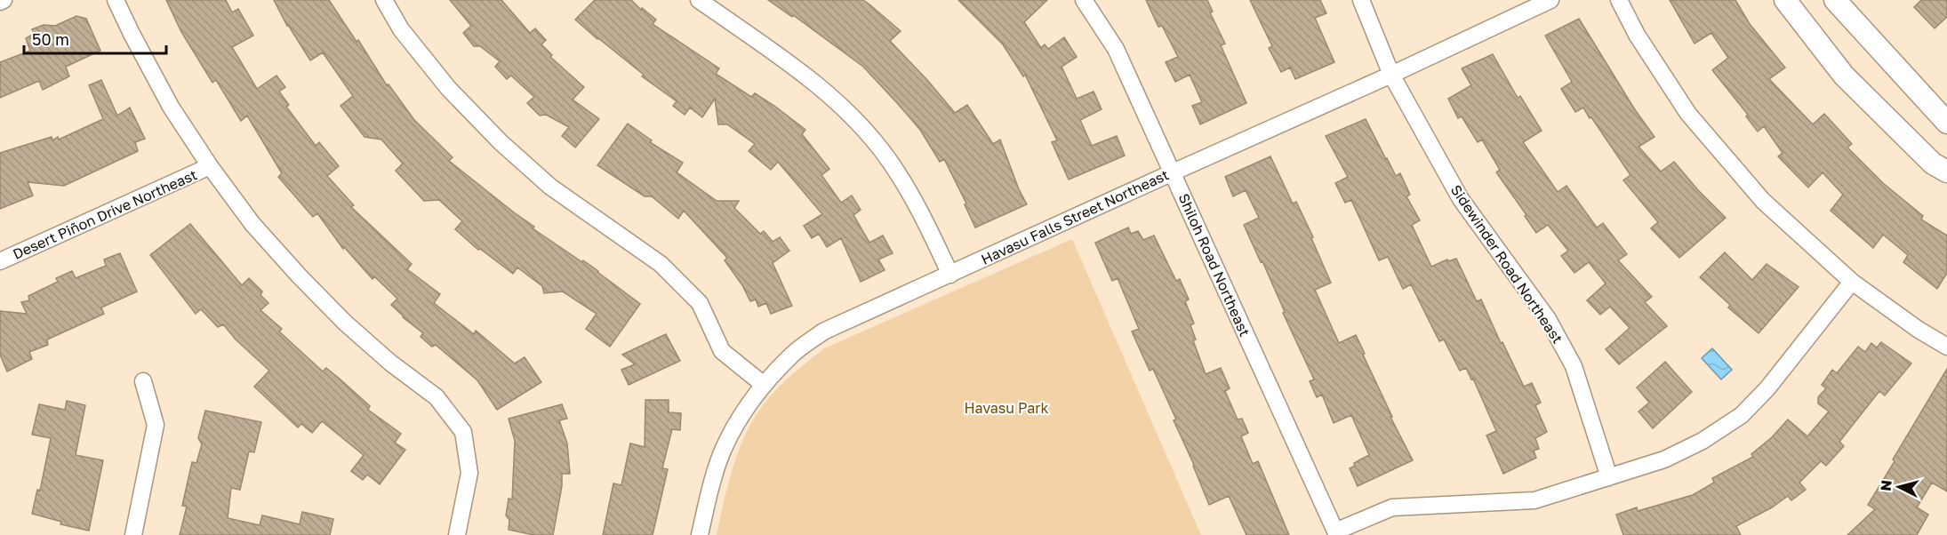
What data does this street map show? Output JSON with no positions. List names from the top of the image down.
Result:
{
  "streets": {
    "street": [
      "Desert Piñon Drive Northeast",
      "Havasu Falls Street Northeast",
      "Sidewinder Road Northeast",
      "Shiloh Road Northeast"
    ]
  },
  "crossings": [
    ["Havasu Falls Street Northeast", "Sidewinder Road Northeast"],
    ["Havasu Falls Street Northeast", "Shiloh Road Northeast"]
  ],
  "parks": ["Havasu Park"],
  "scale_bar": "50 m",
  "north": "left"
}
